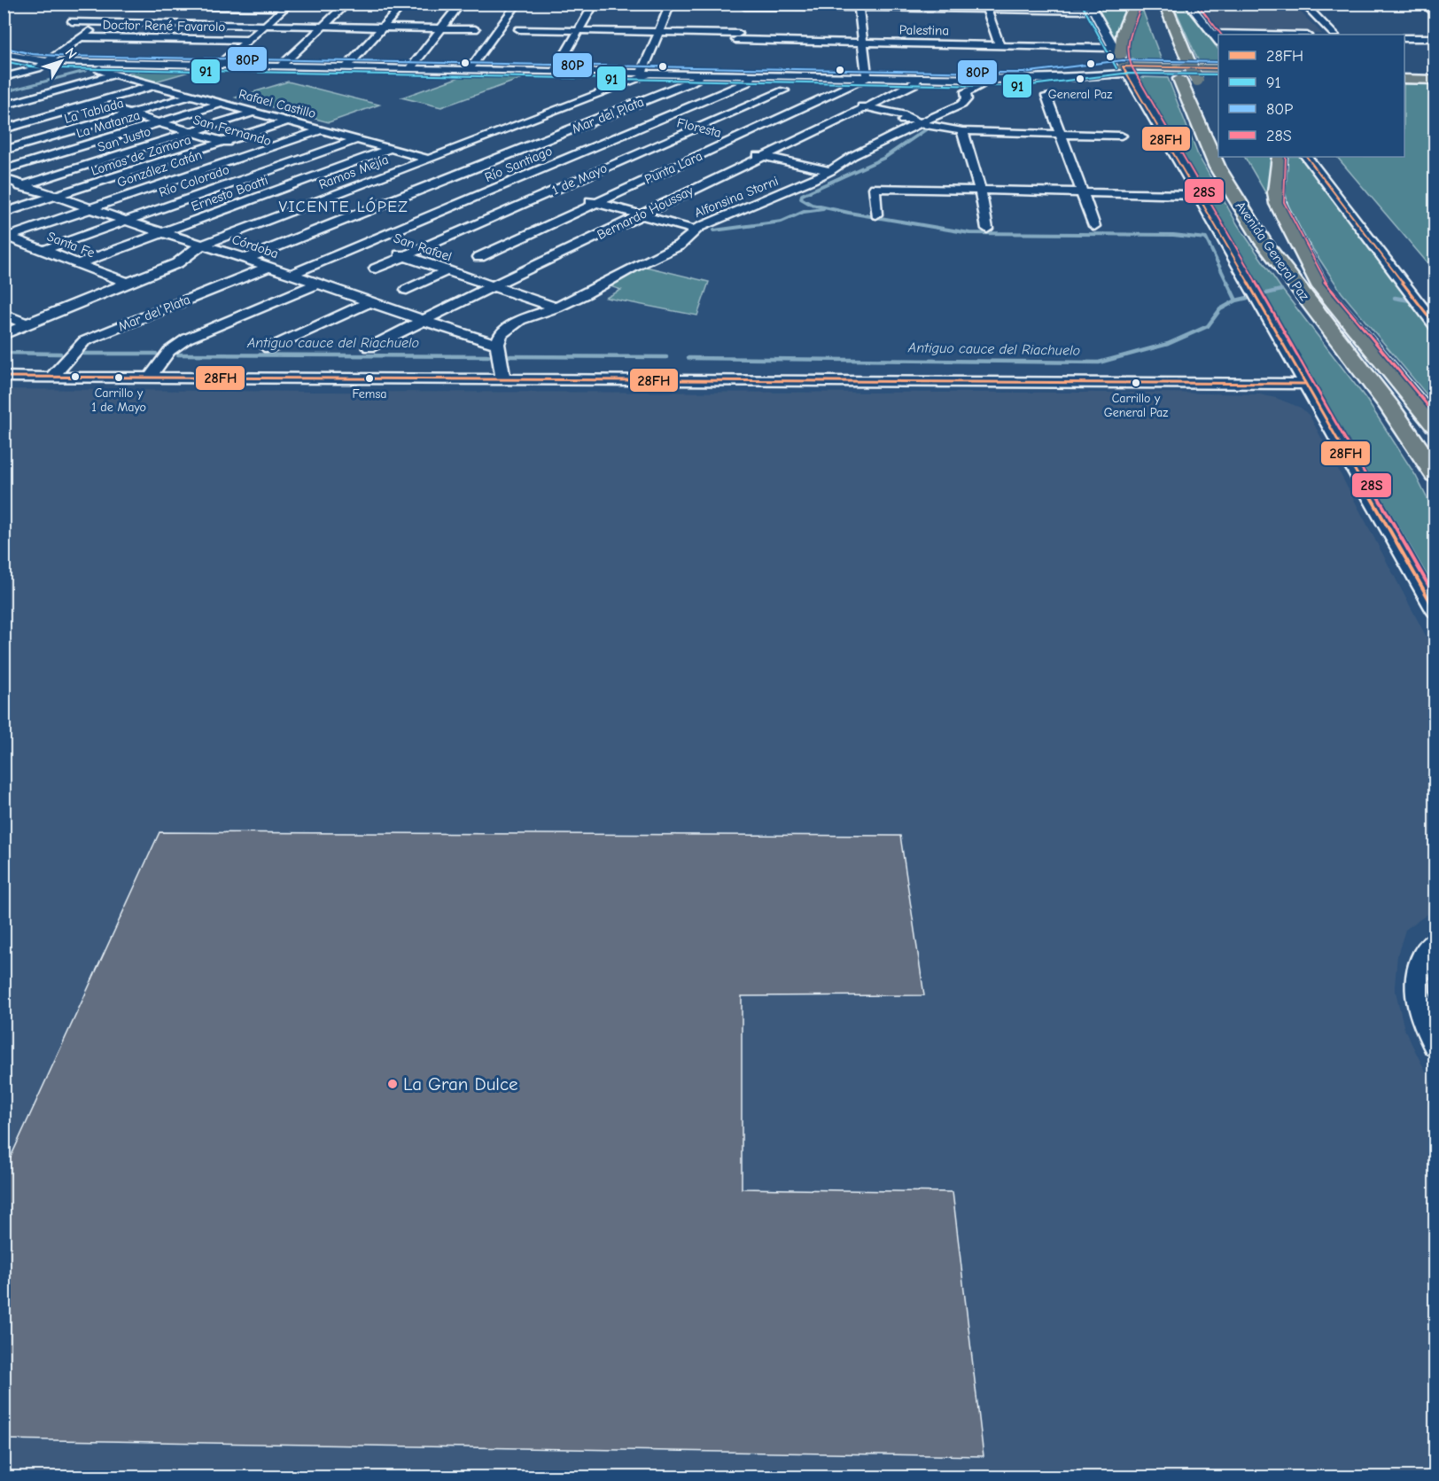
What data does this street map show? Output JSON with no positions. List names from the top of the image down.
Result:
{
  "streets": {
    "highway": ["Avenida General Paz"],
    "street": [
      "Doctor René Favarolo",
      "Palestina",
      "Rafael Castillo",
      "La Tablada",
      "Mar del Plata",
      "La Matanza",
      "Floresta",
      "San Fernando",
      "San Justo",
      "Lomas de Zamora",
      "Río Santiago",
      "Punta Lara",
      "González Catán",
      "Ramos Mejía",
      "1 de Mayo",
      "Río Colorado",
      "Ernesto Boatti",
      "Alfonsina Storni",
      "Bernardo Houssay",
      "Santa Fe",
      "Córdoba",
      "San Rafael"
    ]
  },
  "crossings": [
    ["Rafael Castillo", "La Tablada"],
    ["Rafael Castillo", "Mar del Plata"],
    ["Rafael Castillo", "La Matanza"],
    ["Rafael Castillo", "San Justo"],
    ["Rafael Castillo", "Lomas de Zamora"],
    ["Rafael Castillo", "Río Santiago"],
    ["Rafael Castillo", "Punta Lara"],
    ["Rafael Castillo", "González Catán"],
    ["Rafael Castillo", "Ramos Mejía"],
    ["Rafael Castillo", "1 de Mayo"],
    ["Rafael Castillo", "Río Colorado"],
    ["Rafael Castillo", "Ernesto Boatti"],
    ["Rafael Castillo", "Alfonsina Storni"],
    ["Rafael Castillo", "Bernardo Houssay"],
    ["La Tablada", "San Fernando"],
    ["Mar del Plata", "Floresta"],
    ["Mar del Plata", "Córdoba"],
    ["Mar del Plata", "San Rafael"],
    ["La Matanza", "San Fernando"],
    ["Floresta", "Río Santiago"],
    ["Floresta", "Punta Lara"],
    ["Floresta", "Ramos Mejía"],
    ["Floresta", "1 de Mayo"],
    ["Floresta", "Bernardo Houssay"],
    ["San Fernando", "San Justo"],
    ["San Fernando", "Lomas de Zamora"],
    ["San Fernando", "González Catán"],
    ["San Fernando", "Ramos Mejía"],
    ["San Fernando", "Río Colorado"],
    ["San Fernando", "Ernesto Boatti"],
    ["San Justo", "Córdoba"],
    ["Lomas de Zamora", "Córdoba"],
    ["Río Santiago", "1 de Mayo"],
    ["Río Santiago", "Córdoba"],
    ["Río Santiago", "San Rafael"],
    ["Punta Lara", "Bernardo Houssay"],
    ["González Catán", "Santa Fe"],
    ["González Catán", "Córdoba"],
    ["Ramos Mejía", "Santa Fe"],
    ["Ramos Mejía", "Córdoba"],
    ["Ramos Mejía", "San Rafael"],
    ["1 de Mayo", "San Rafael"],
    ["Río Colorado", "Santa Fe"],
    ["Río Colorado", "Córdoba"],
    ["Ernesto Boatti", "Santa Fe"],
    ["Ernesto Boatti", "Córdoba"],
    ["Alfonsina Storni", "Córdoba"],
    ["Alfonsina Storni", "San Rafael"],
    ["Bernardo Houssay", "Córdoba"],
    ["Bernardo Houssay", "San Rafael"]
  ],
  "districts": ["VICENTE LÓPEZ"],
  "water": ["Antiguo cauce del Riachuelo"],
  "places": [
    "General Paz",
    "Carrillo y 1 de Mayo",
    "Femsa",
    "Carrillo y General Paz",
    "La Gran Dulce"
  ],
  "lines": [
    "transit line 28S",
    "transit line 91",
    "transit line 80P",
    "transit line 28FH"
  ],
  "legend": [
    "28FH",
    "91",
    "80P",
    "28S"
  ],
  "north": "top right"
}
